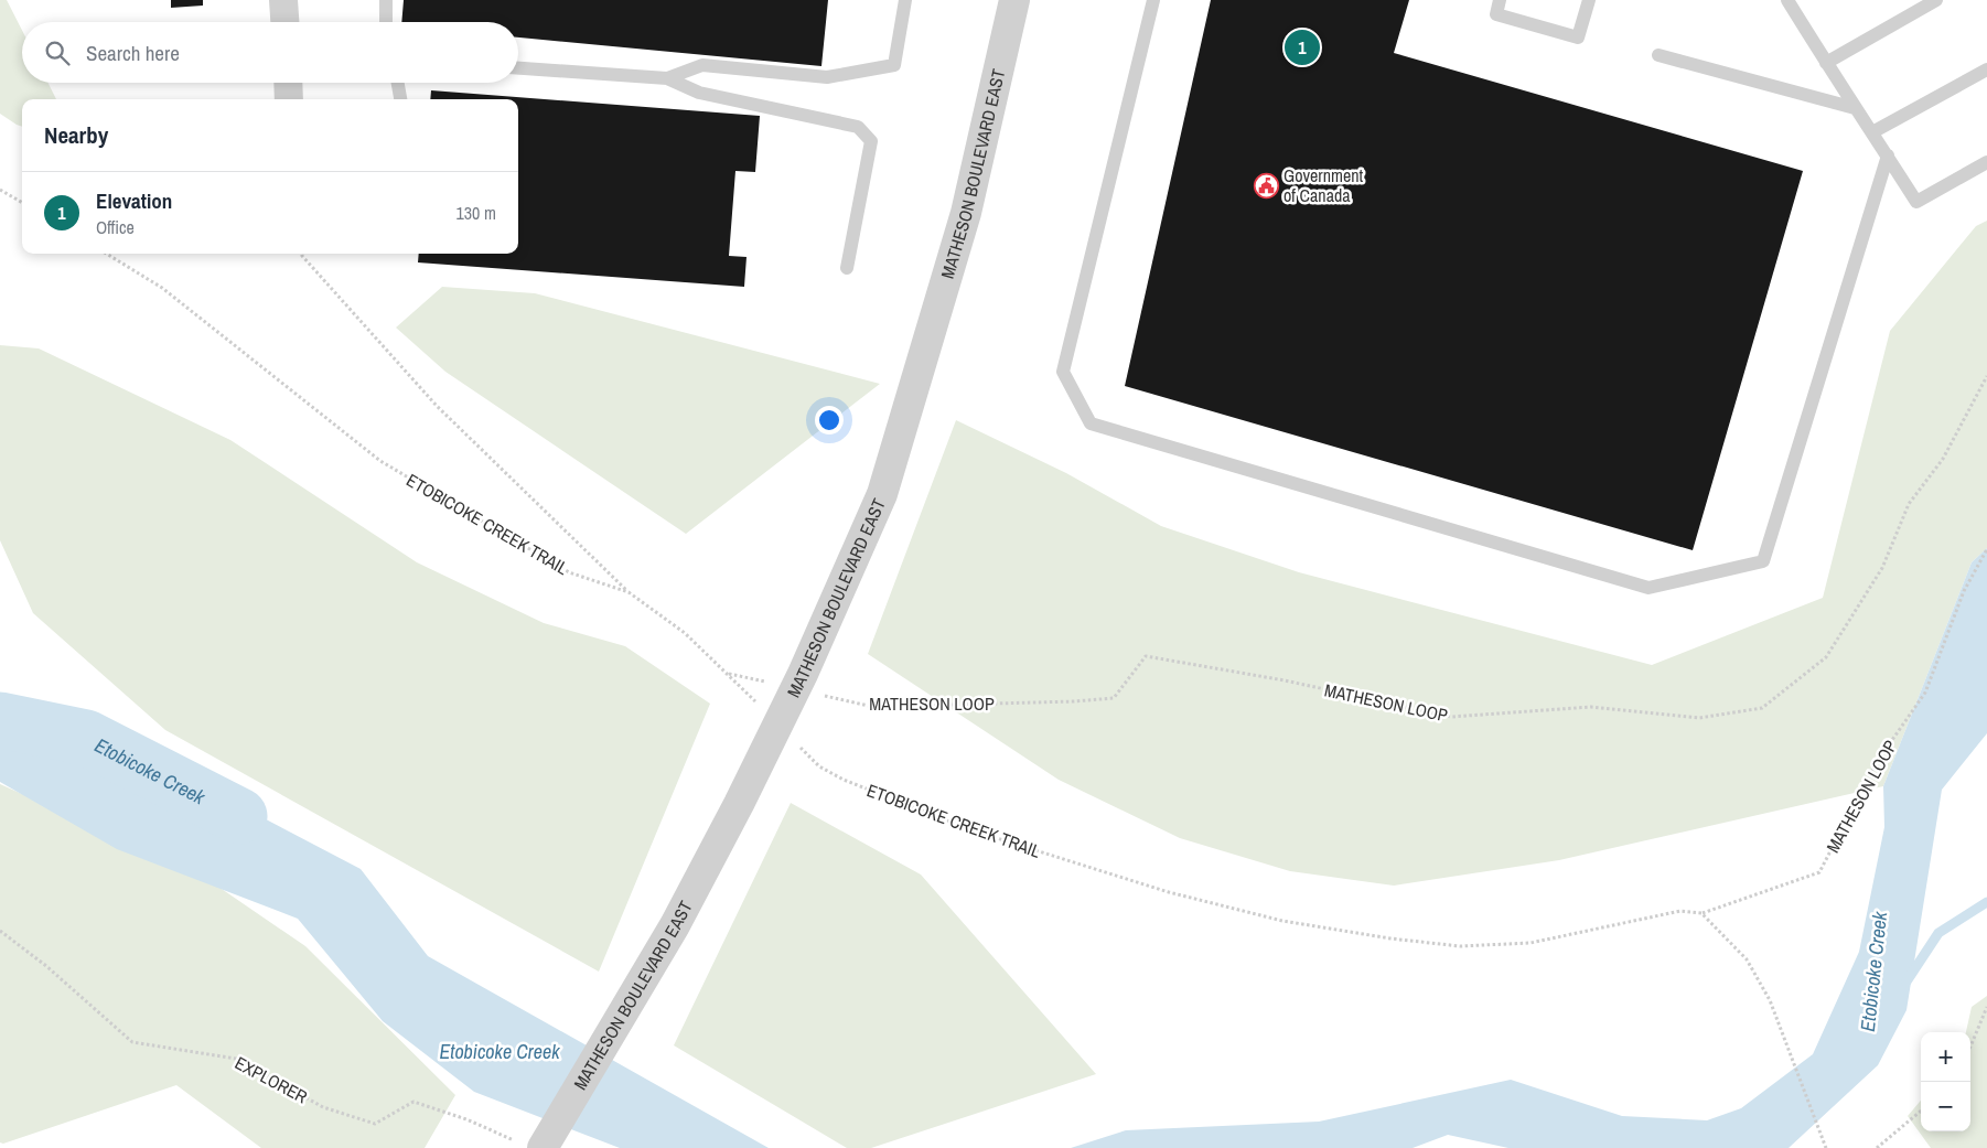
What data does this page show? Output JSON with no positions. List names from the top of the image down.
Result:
{
  "streets": {
    "street": ["MATHESON BOULEVARD EAST"],
    "path": ["ETOBICOKE CREEK TRAIL", "MATHESON LOOP", "EXPLORER"]
  },
  "crossings": [
    ["MATHESON BOULEVARD EAST", "EXPLORER"],
    ["ETOBICOKE CREEK TRAIL", "MATHESON LOOP"]
  ],
  "water": ["Etobicoke Creek"],
  "places": {
    "public building": ["Government of Canada"]
  },
  "page": {
    "search": "Search here",
    "pins": "1",
    "heading": "Nearby",
    "list": [
      {
        "mark": "1",
        "name": "Elevation",
        "note": "Office",
        "value": "130 m"
      }
    ],
    "map_buttons": ["+", "−"]
  }
}
